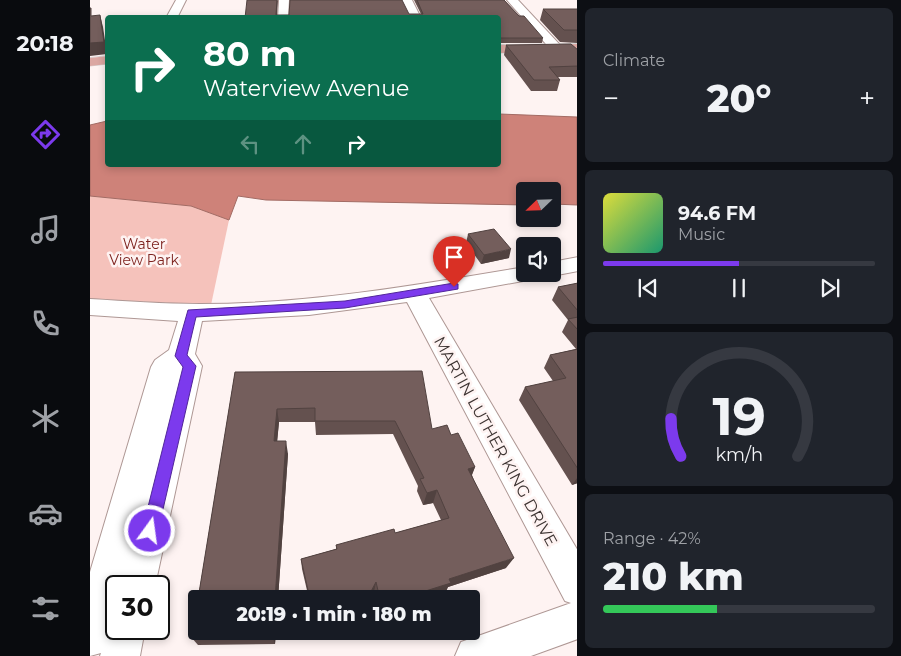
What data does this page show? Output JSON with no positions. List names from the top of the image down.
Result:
{
  "streets": {
    "street": ["MARTIN LUTHER KING DRIVE"]
  },
  "parks": ["Water View Park"],
  "north": "bottom left",
  "page": {
    "tabs": "20:18",
    "tile": [
      "Climate",
      ["Range · 42%", "210 km"]
    ],
    "turn": ["80 m", "Waterview Avenue"],
    "heat": ["−", "20°", "+"],
    "song": ["94.6 FM", "Music"],
    "limit": "30",
    "trip": "20:19 · 1 min · 180 m",
    "gauge": ["19", "km/h"]
  }
}
